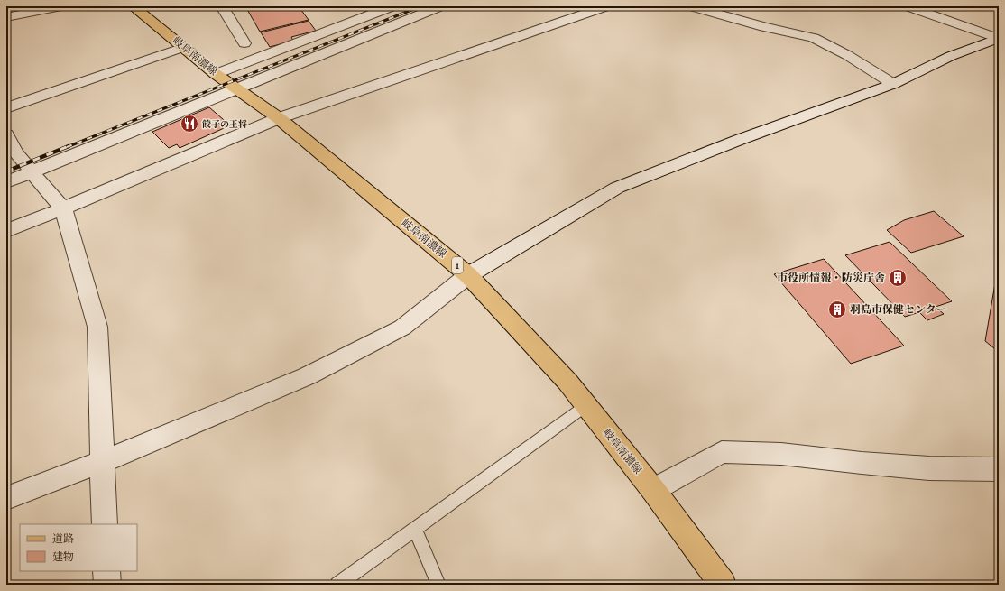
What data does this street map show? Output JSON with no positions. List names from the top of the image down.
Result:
{
  "streets": {
    "main road": ["岐阜南濃線", "1"]
  },
  "places": {
    "restaurant": ["餃子の王将"],
    "building": ["市役所情報・防災庁舎", "羽島市保健センター"]
  },
  "legend": ["道路", "建物"]
}
